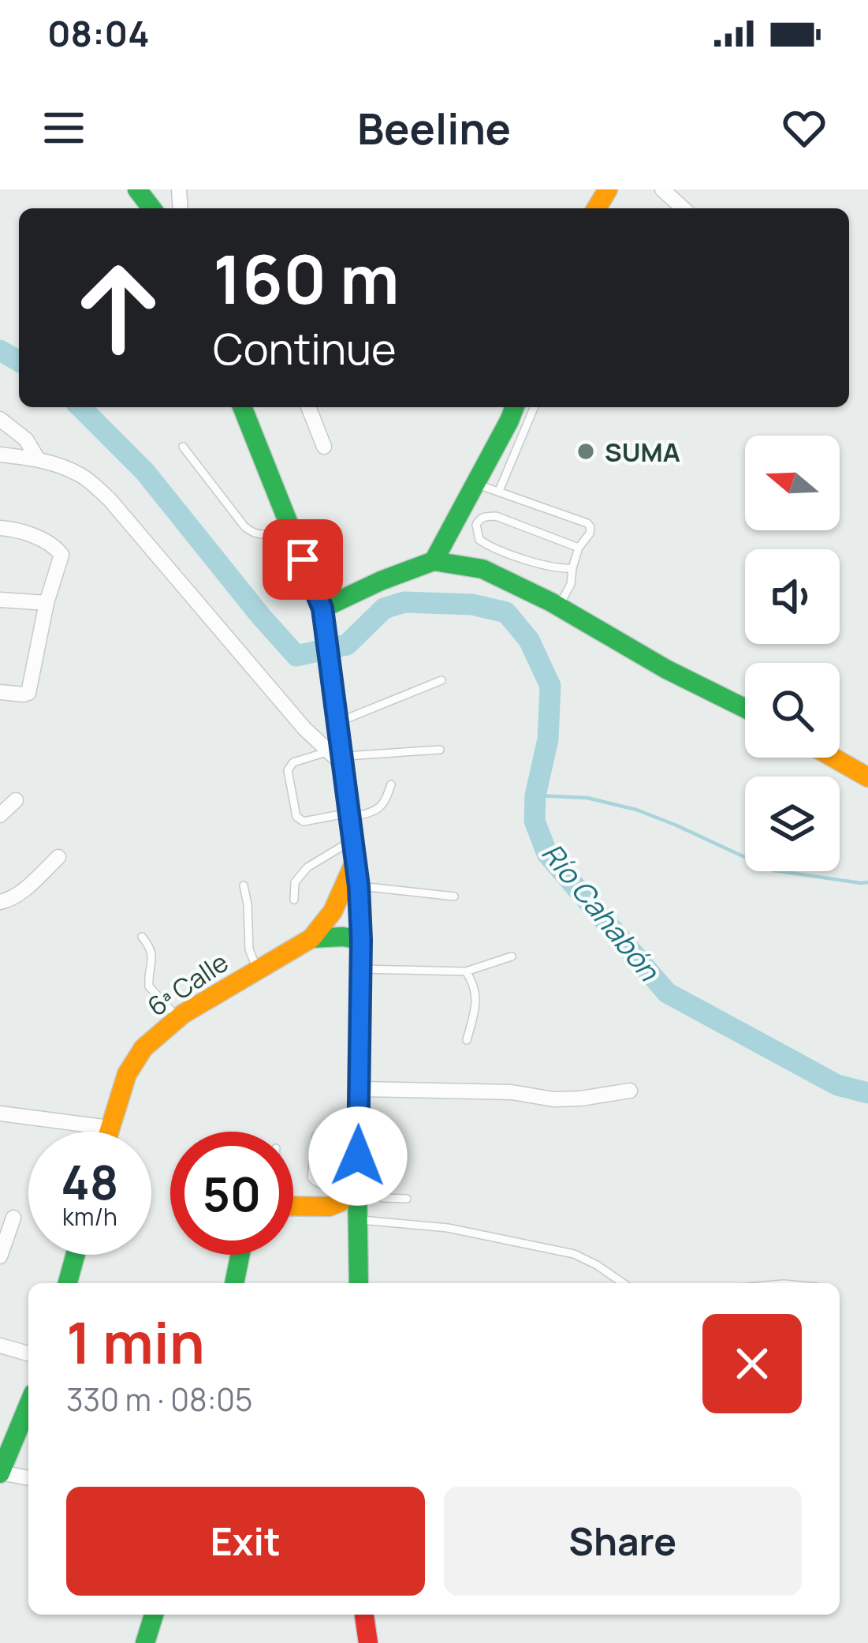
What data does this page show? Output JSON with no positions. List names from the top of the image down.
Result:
{
  "streets": {
    "main road": ["6ª Calle"]
  },
  "water": ["Río Cahabón"],
  "places": ["SUMA"],
  "north": "left",
  "page": {
    "status": "08:04",
    "header": "Beeline",
    "turn": ["160 m", "Continue"],
    "speed": "48 km/h",
    "limit": "50",
    "heading": ["1 min", "330 m · 08:05"],
    "buttons": ["Exit", "Share"]
  }
}
